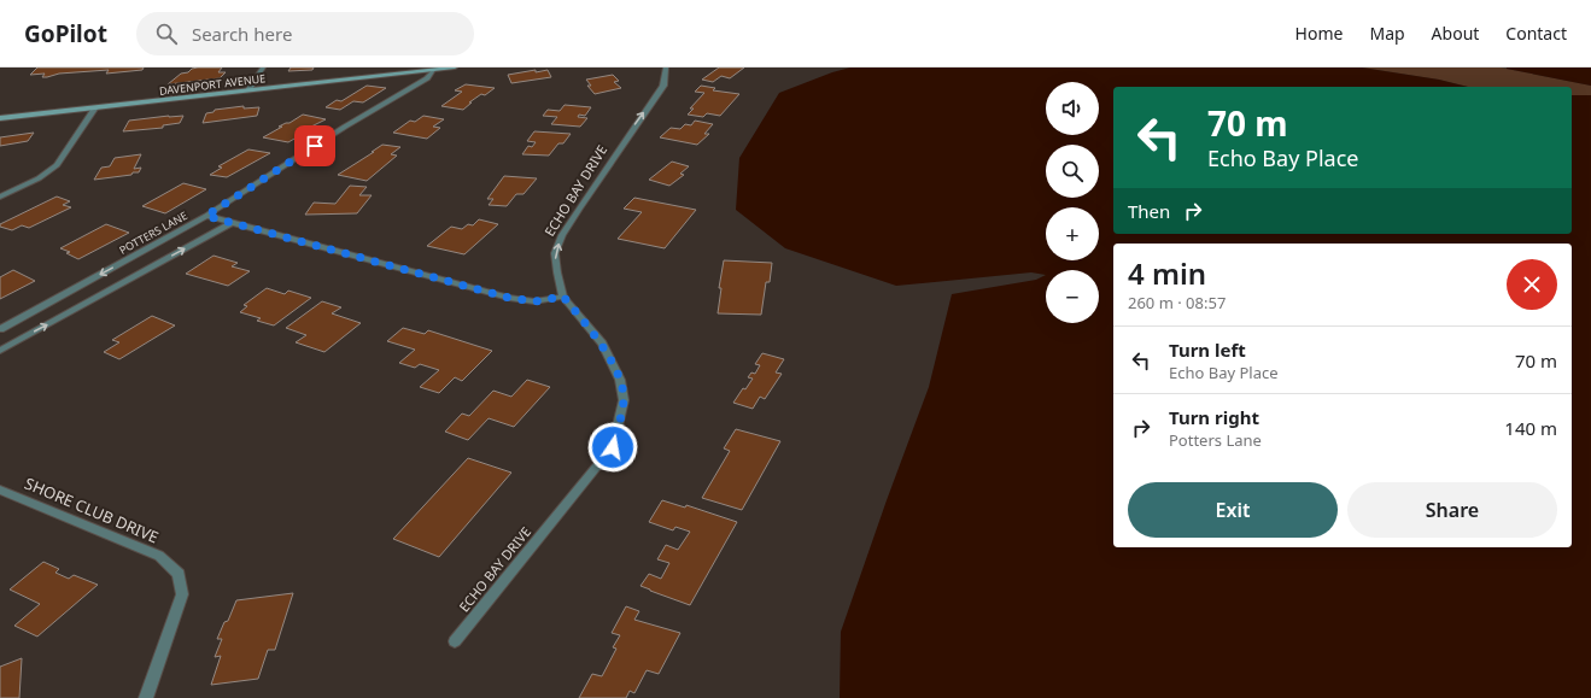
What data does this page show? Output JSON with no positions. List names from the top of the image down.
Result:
{
  "streets": {
    "street": [
      "DAVENPORT AVENUE",
      "ECHO BAY DRIVE",
      "POTTERS LANE",
      "SHORE CLUB DRIVE"
    ]
  },
  "crossings": [
    ["DAVENPORT AVENUE", "POTTERS LANE"]
  ],
  "one_way": ["ECHO BAY DRIVE"],
  "page": {
    "header": "GoPilot",
    "search": "Search here",
    "nav": [
      "Home",
      "Map",
      "About",
      "Contact"
    ],
    "map_buttons": ["+", "−"],
    "turn": ["70 m", "Echo Bay Place"],
    "then": "Then",
    "heading": ["4 min", "260 m · 08:57"],
    "list": [
      {
        "name": "Turn left",
        "note": "Echo Bay Place",
        "value": "70 m"
      },
      {
        "name": "Turn right",
        "note": "Potters Lane",
        "value": "140 m"
      }
    ],
    "buttons": ["Exit", "Share"]
  }
}
